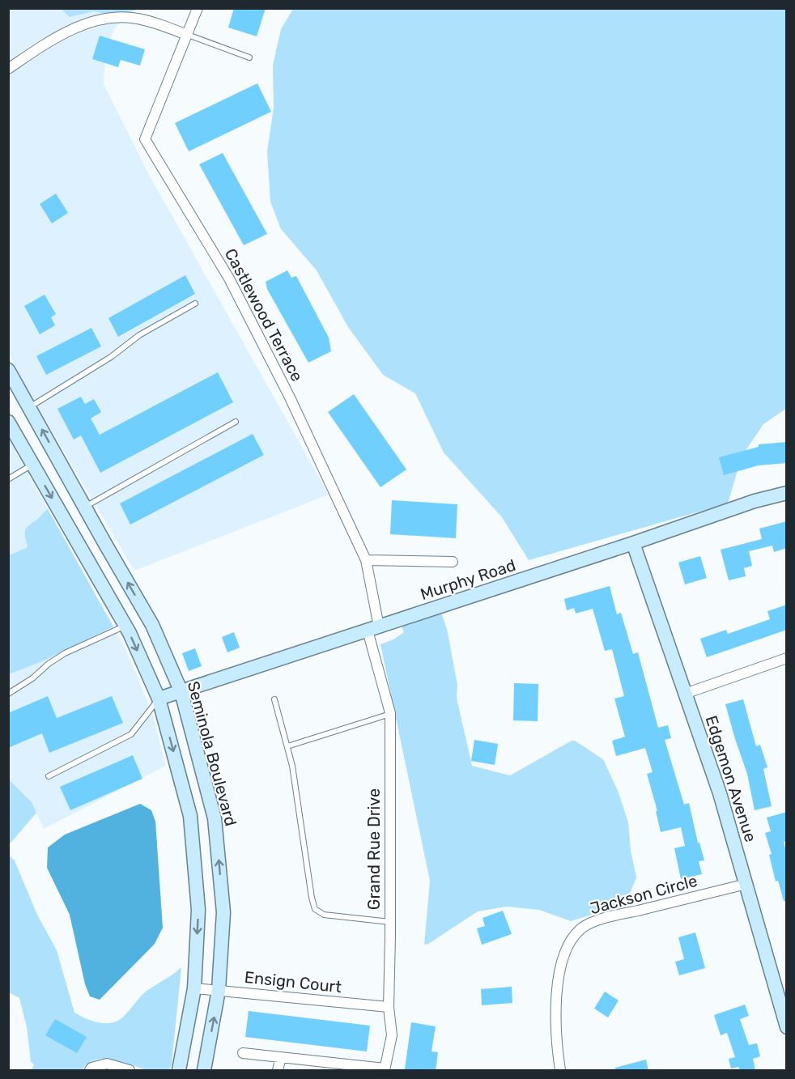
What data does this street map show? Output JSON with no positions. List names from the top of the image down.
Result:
{
  "streets": {
    "main road": ["Murphy Road", "Seminola Boulevard", "Edgemon Avenue"],
    "street": [
      "Castlewood Terrace",
      "Grand Rue Drive",
      "Jackson Circle",
      "Ensign Court"
    ]
  },
  "crossings": [
    ["Castlewood Terrace", "Grand Rue Drive"],
    ["Murphy Road", "Seminola Boulevard"],
    ["Murphy Road", "Edgemon Avenue"],
    ["Murphy Road", "Grand Rue Drive"],
    ["Seminola Boulevard", "Ensign Court"],
    ["Edgemon Avenue", "Jackson Circle"],
    ["Grand Rue Drive", "Ensign Court"]
  ]
}
